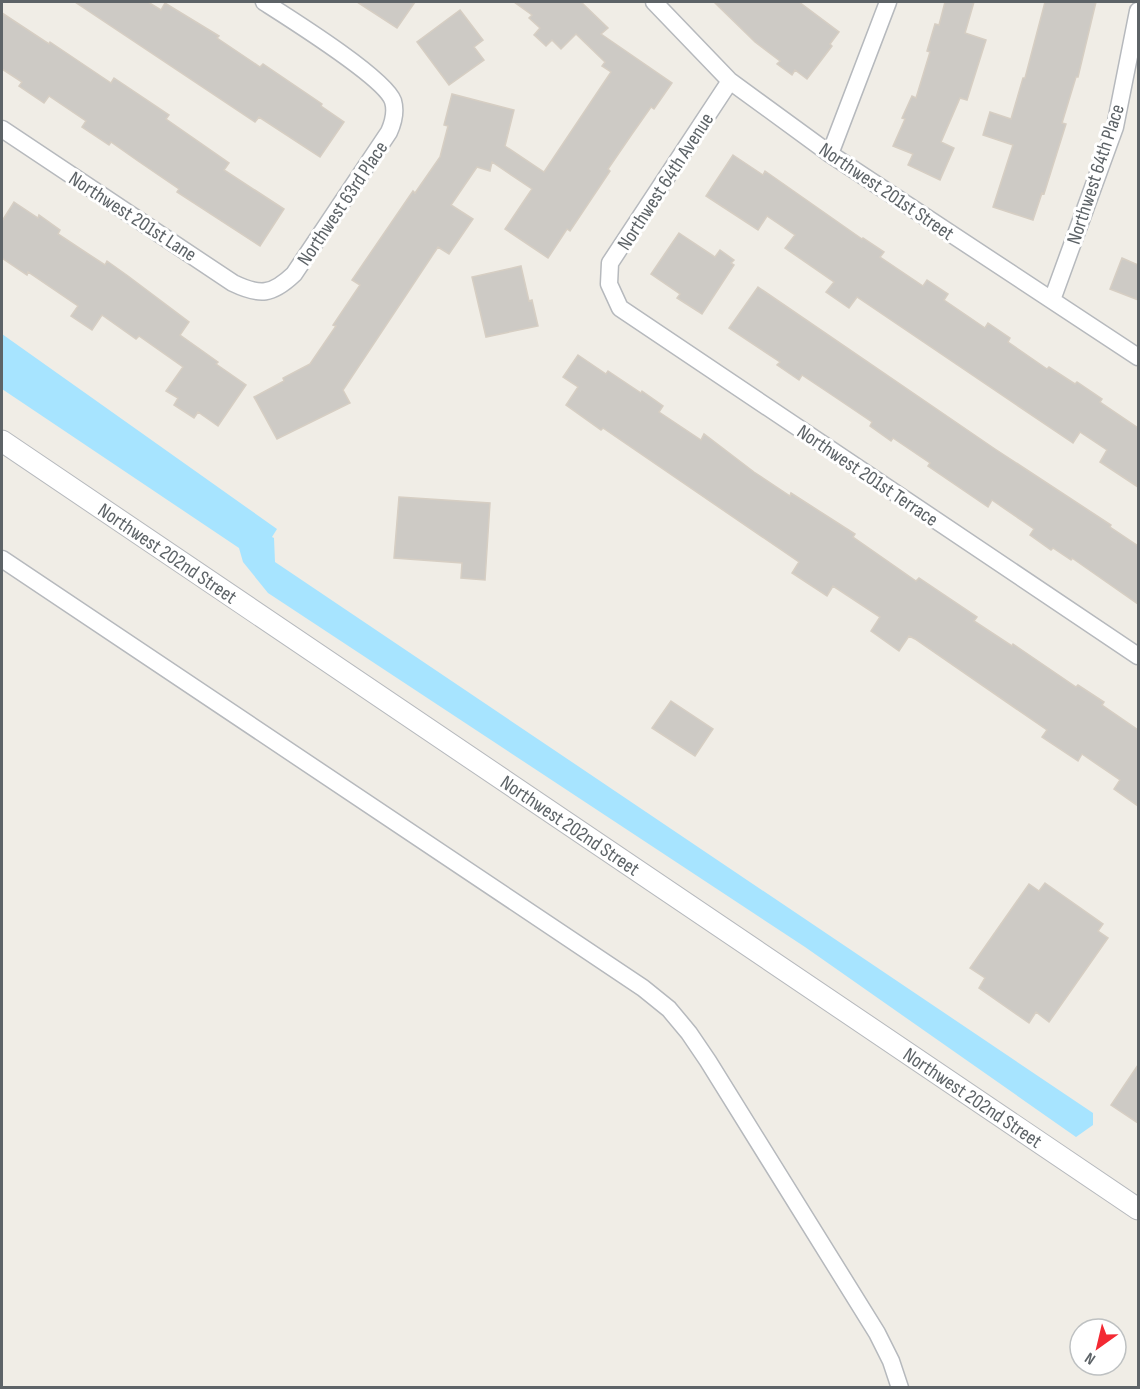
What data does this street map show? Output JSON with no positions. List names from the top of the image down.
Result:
{
  "streets": {
    "street": [
      "Northwest 64th Place",
      "Northwest 64th Avenue",
      "Northwest 201st Street",
      "Northwest 63rd Place",
      "Northwest 201st Lane",
      "Northwest 201st Terrace",
      "Northwest 202nd Street"
    ]
  },
  "crossings": [
    ["Northwest 64th Place", "Northwest 201st Street"],
    ["Northwest 64th Avenue", "Northwest 201st Street"],
    ["Northwest 64th Avenue", "Northwest 201st Terrace"],
    ["Northwest 63rd Place", "Northwest 201st Lane"]
  ],
  "north": "bottom left"
}
